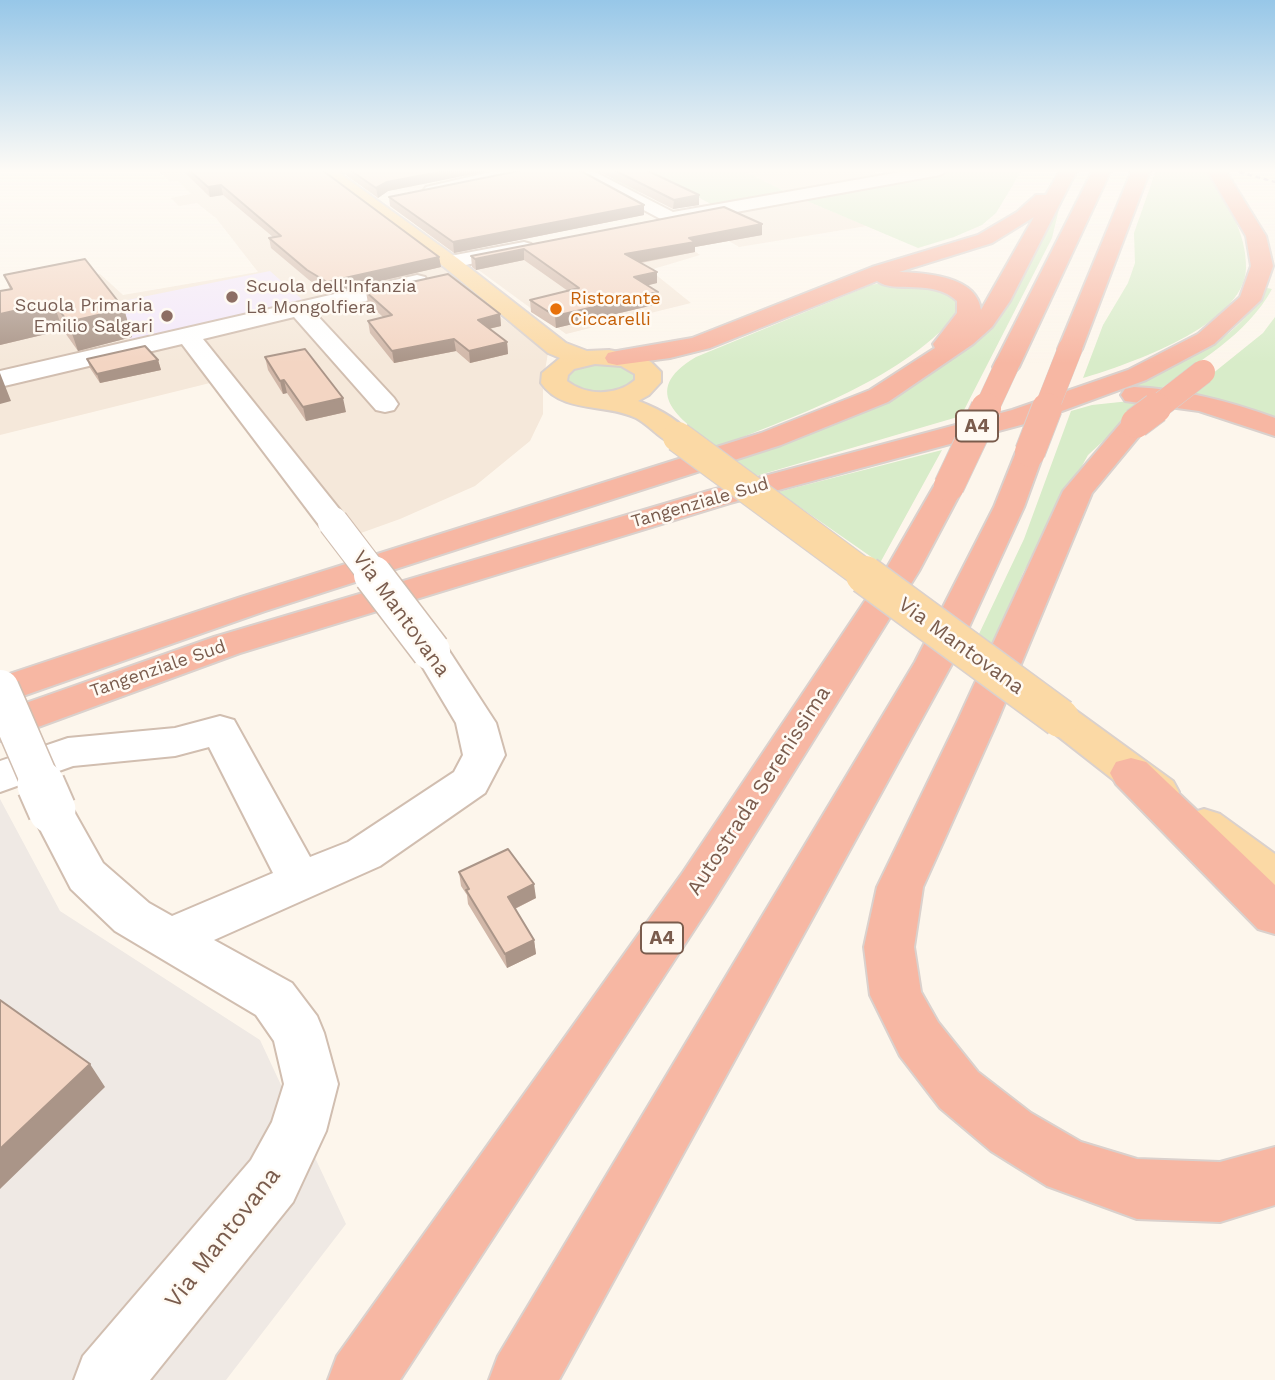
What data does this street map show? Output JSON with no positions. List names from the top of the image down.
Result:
{
  "streets": {
    "highway": ["A4", "Tangenziale Sud", "Autostrada Serenissima"],
    "main road": ["Via Mantovana"]
  },
  "crossings": [
    ["Tangenziale Sud", "Via Mantovana"]
  ],
  "places": ["Scuola dell'Infanzia La Mongolfiera", "Ristorante Ciccarelli", "Scuola Primaria Emilio Salgari"]
}
